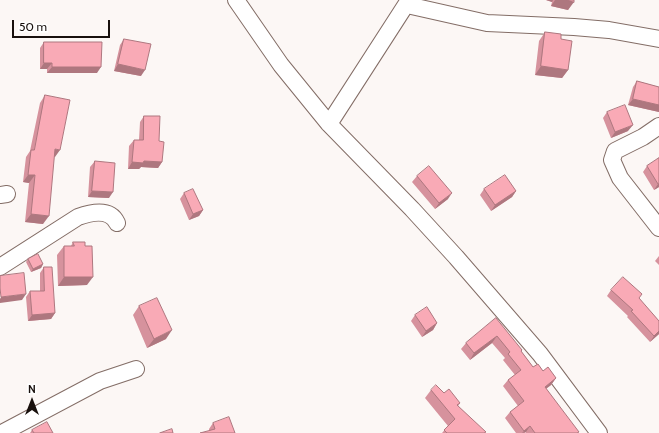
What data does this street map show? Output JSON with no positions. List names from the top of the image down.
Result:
{
  "scale_bar": "50 m",
  "north": "top"
}
